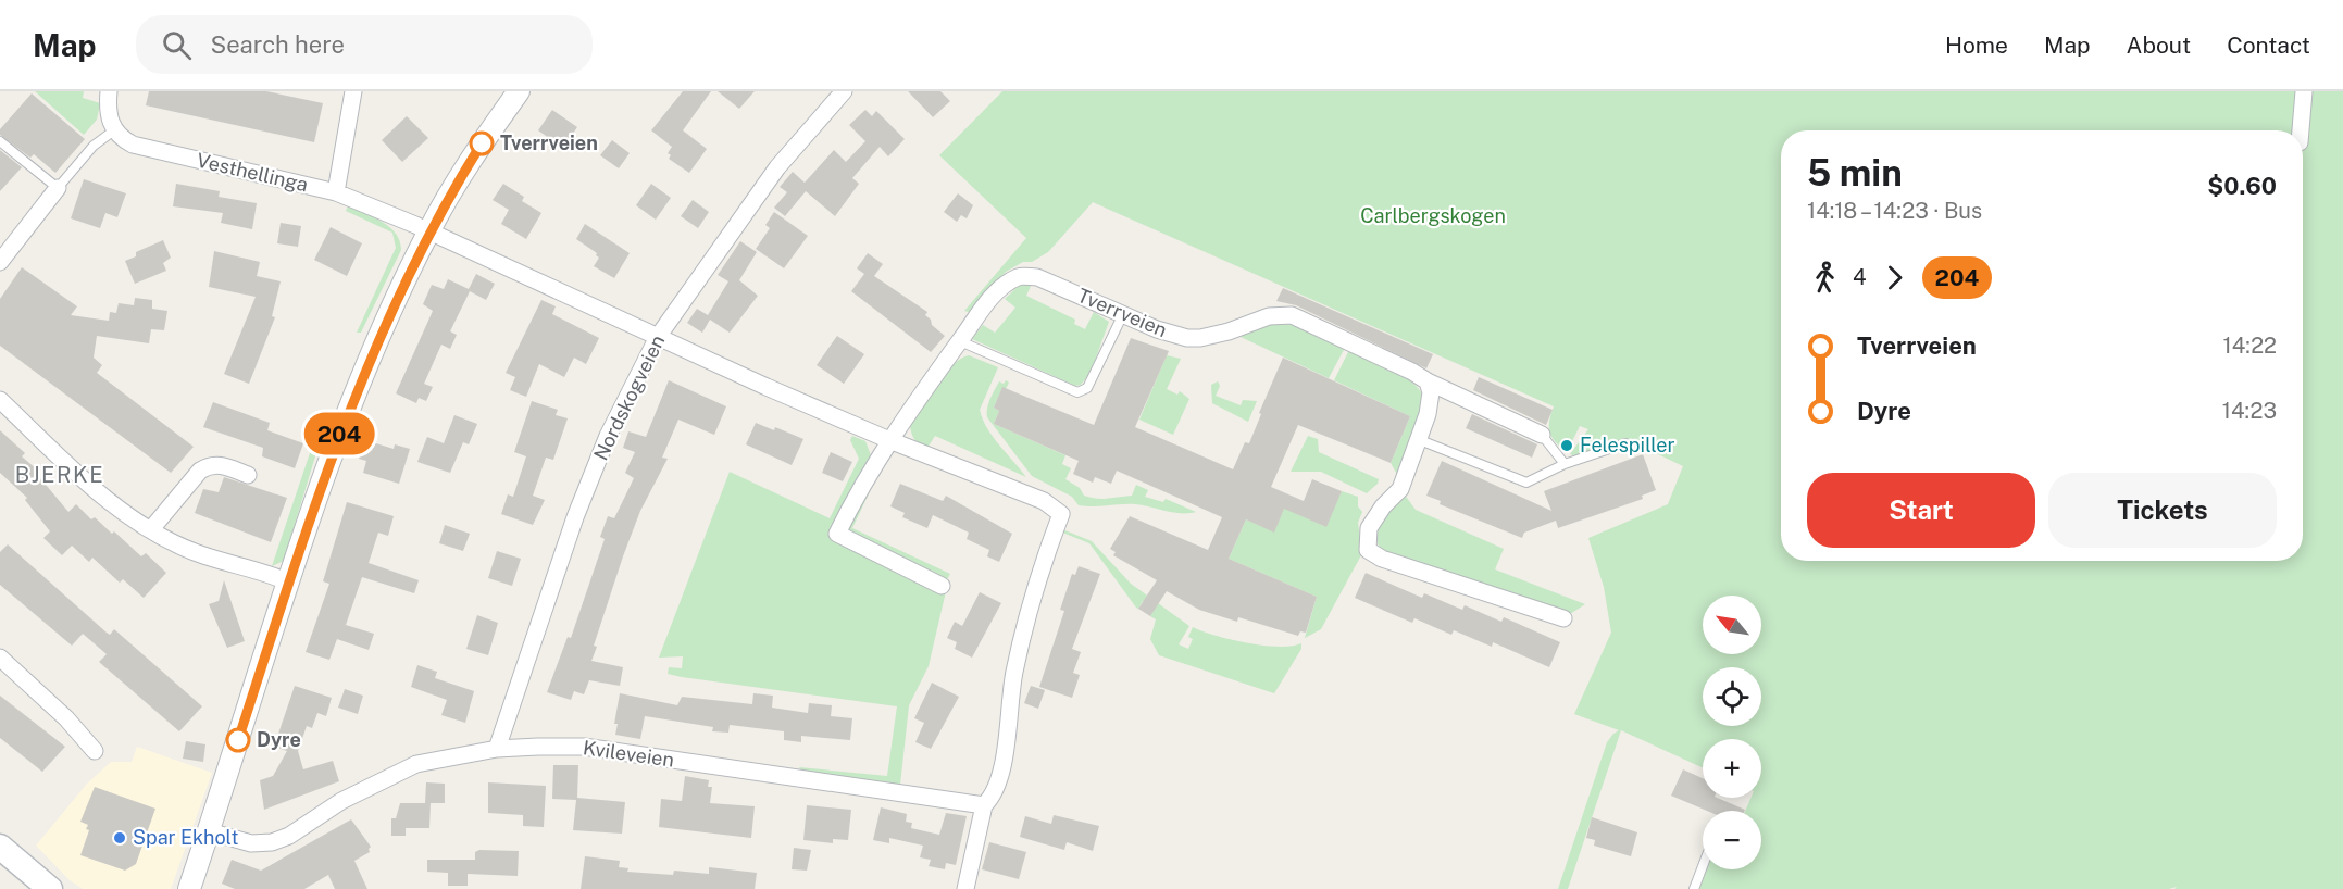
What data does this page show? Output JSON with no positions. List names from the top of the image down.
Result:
{
  "streets": {
    "street": [
      "Vesthellinga",
      "Tverrveien",
      "Nordskogveien",
      "Kvileveien"
    ]
  },
  "crossings": [
    ["Nordskogveien", "Kvileveien"]
  ],
  "districts": ["BJERKE"],
  "parks": ["Carlbergskogen"],
  "places": [
    "Tverrveien",
    "Felespiller",
    "Dyre",
    "Spar Ekholt"
  ],
  "lines": ["bus line 204"],
  "north": "top left",
  "page": {
    "header": "Map",
    "search": "Search here",
    "nav": [
      "Home",
      "Map",
      "About",
      "Contact"
    ],
    "on_map": "204",
    "heading": ["5 min", "14:18 – 14:23 · Bus", "$0.60"],
    "legs": ["4", "204"],
    "list": [
      {
        "name": "Tverrveien",
        "value": "14:22"
      },
      {
        "name": "Dyre",
        "value": "14:23"
      }
    ],
    "buttons": ["Start", "Tickets"],
    "map_buttons": ["+", "−"]
  }
}
